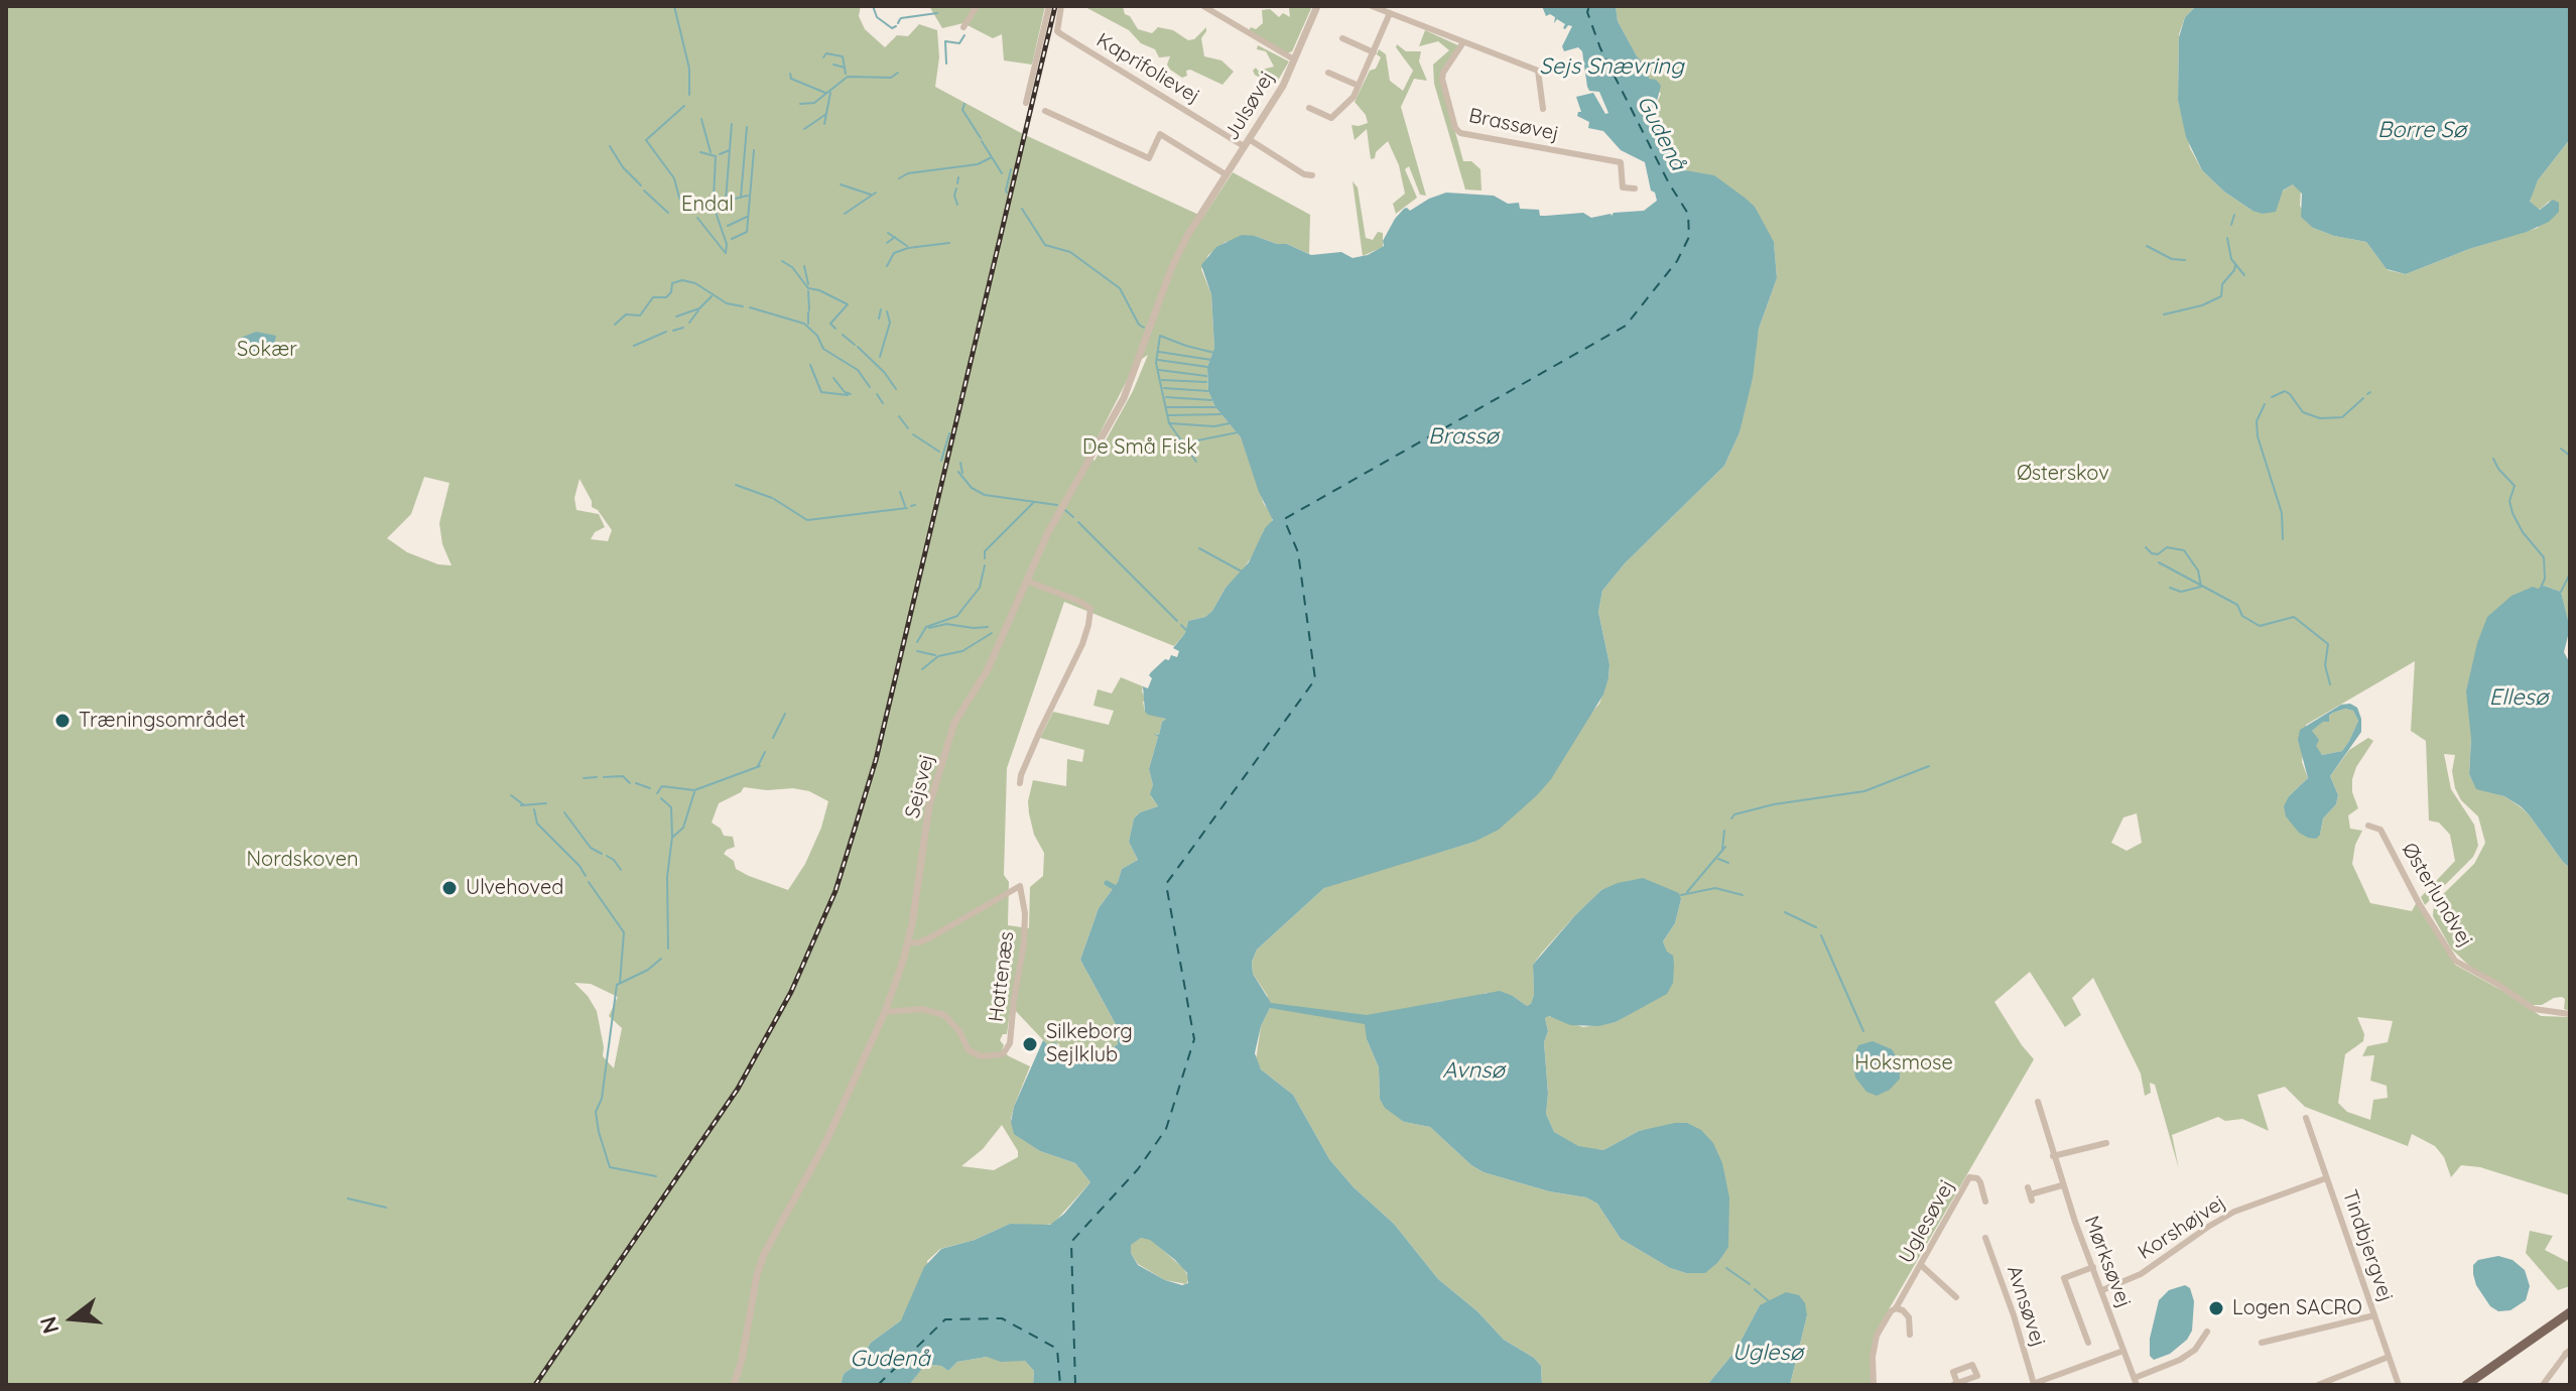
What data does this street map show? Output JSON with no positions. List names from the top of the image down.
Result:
{
  "streets": {
    "street": [
      "Kaprifolievej",
      "Julsøvej",
      "Brassøvej",
      "Sejsvej",
      "Østerlundvej",
      "Hattenæs",
      "Uglesøvej",
      "Korshøjvej",
      "Tindbjergvej",
      "Mørksøvej",
      "Avnsøvej"
    ]
  },
  "crossings": [
    ["Kaprifolievej", "Julsøvej"],
    ["Julsøvej", "Sejsvej"],
    ["Sejsvej", "Hattenæs"],
    ["Korshøjvej", "Tindbjergvej"],
    ["Korshøjvej", "Mørksøvej"]
  ],
  "water": [
    "Sejs Snævring",
    "Borre Sø",
    "Gudenå",
    "Brassø",
    "Ellesø",
    "Avnsø",
    "Uglesø"
  ],
  "parks": [
    "Endal",
    "Sokær",
    "De Små Fisk",
    "Østerskov",
    "Nordskoven",
    "Hoksmose"
  ],
  "places": [
    "Træningsområdet",
    "Ulvehoved",
    "Silkeborg Sejlklub",
    "Logen SACRO"
  ],
  "north": "left"
}
